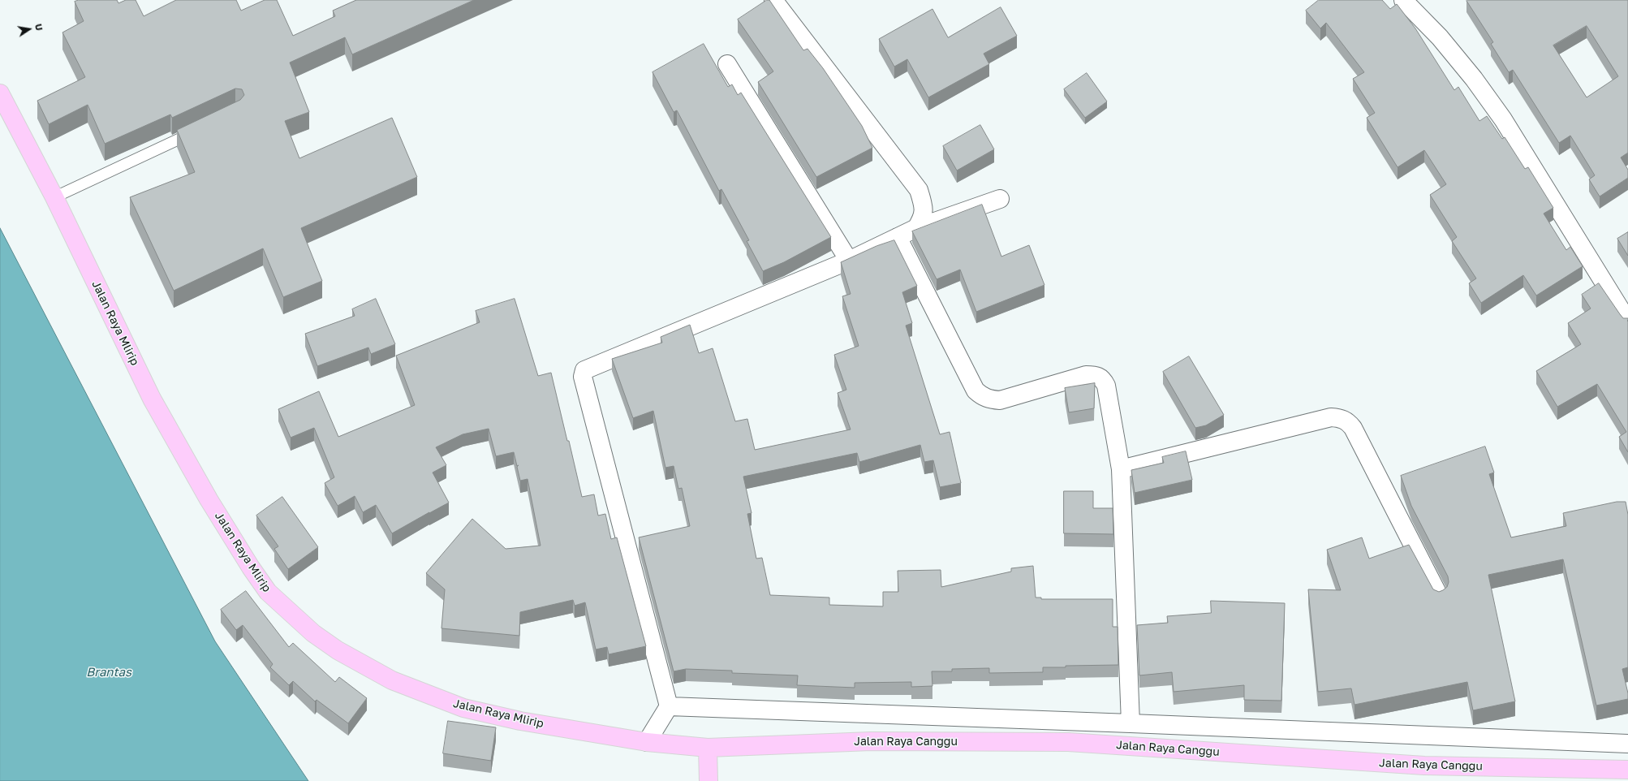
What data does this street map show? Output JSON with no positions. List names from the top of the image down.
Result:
{
  "streets": {
    "main road": ["Jalan Raya Mlirip", "Jalan Raya Canggu"]
  },
  "crossings": [
    ["Jalan Raya Mlirip", "Jalan Raya Canggu"]
  ],
  "water": ["Brantas"],
  "north": "right"
}
